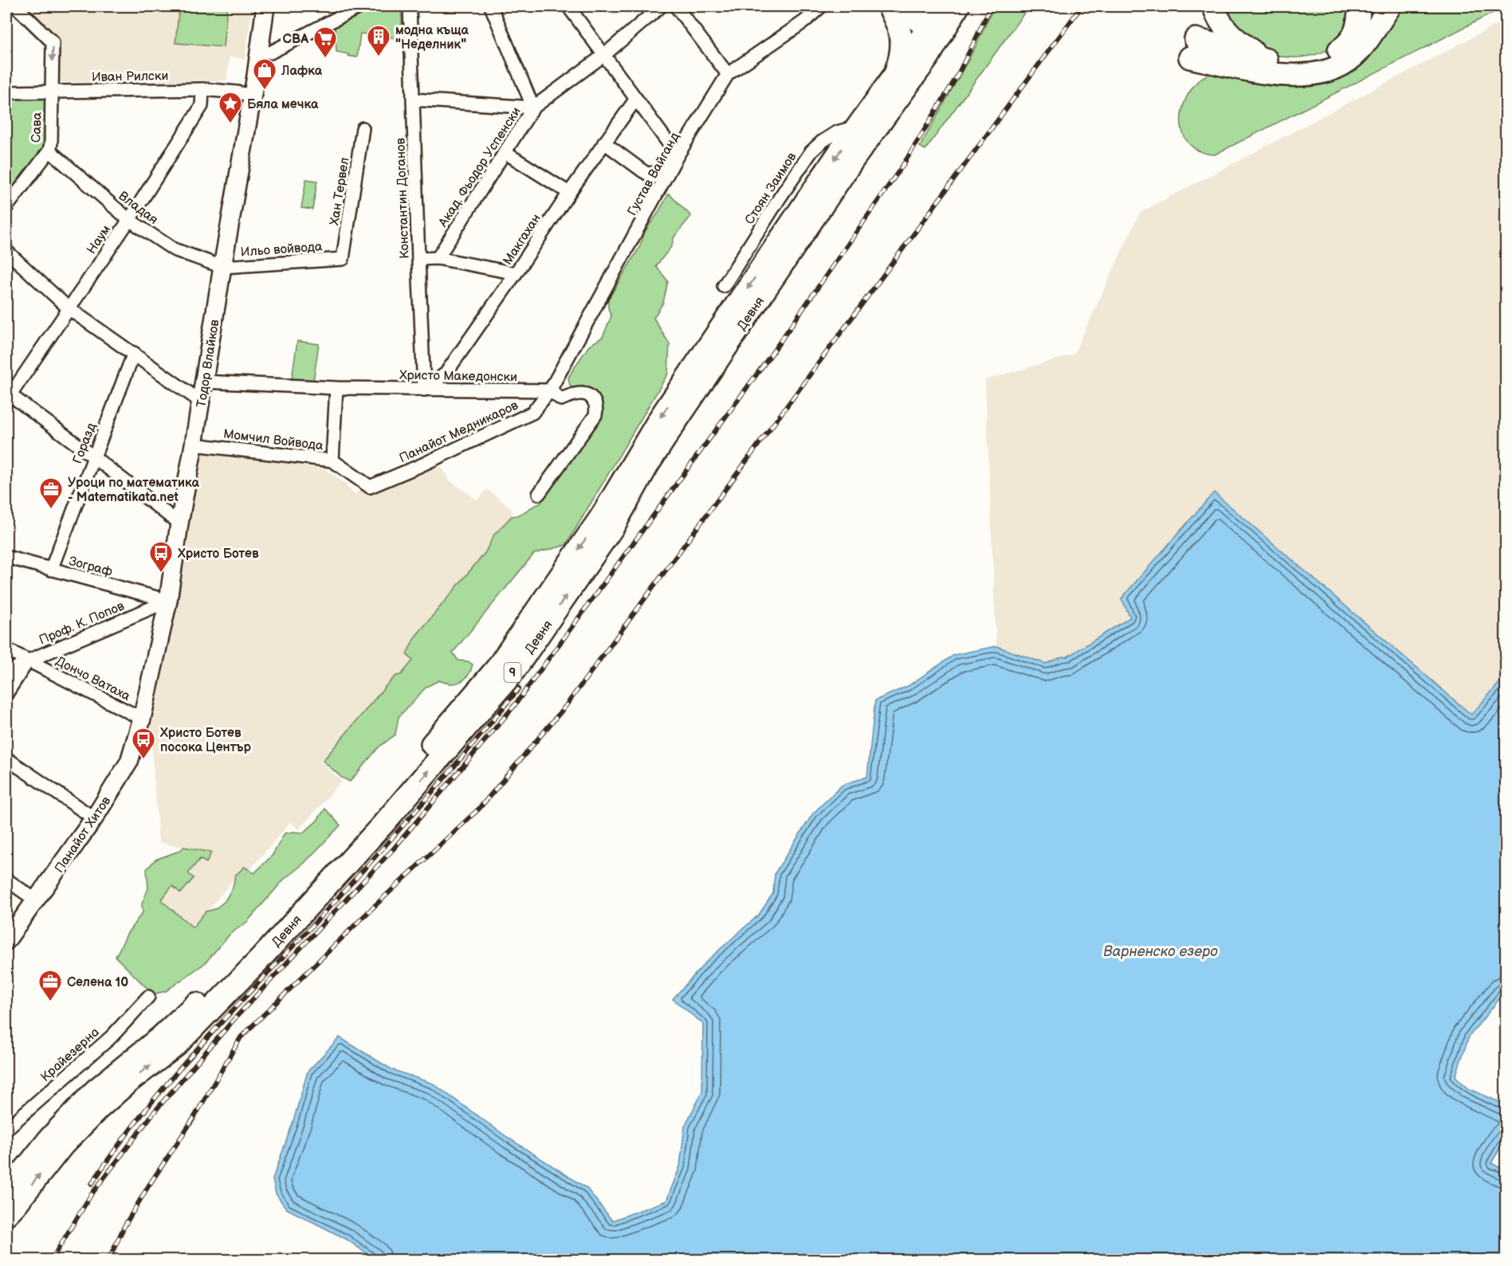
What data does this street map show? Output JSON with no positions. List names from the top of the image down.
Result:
{
  "streets": {
    "highway": ["Девня", "9"],
    "street": [
      "Иван Рилски",
      "Сава",
      "Акад. Фьодор Успенски",
      "Густав Вайганд",
      "Стоян Заимов",
      "Хан Тервел",
      "Константин Доганов",
      "Владая",
      "Наум",
      "Макгахан",
      "Ильо войвода",
      "Тодор Влайков",
      "Христо Македонски",
      "Панайот Медникаров",
      "Момчил Войвода",
      "Горазд",
      "Зограф",
      "Проф. К. Попов",
      "Дончо Ватаха",
      "Панайот Хитов",
      "Кpaйeзepнa"
    ]
  },
  "crossings": [
    ["Иван Рилски", "Сава"],
    ["Иван Рилски", "Наум"],
    ["Иван Рилски", "Тодор Влайков"],
    ["Сава", "Владая"],
    ["Густав Вайганд", "Христо Македонски"],
    ["Густав Вайганд", "Панайот Медникаров"],
    ["Стоян Заимов", "Девня"],
    ["Хан Тервел", "Ильо войвода"],
    ["Константин Доганов", "Макгахан"],
    ["Константин Доганов", "Христо Македонски"],
    ["Владая", "Наум"],
    ["Владая", "Ильо войвода"],
    ["Владая", "Тодор Влайков"],
    ["Макгахан", "Христо Македонски"],
    ["Ильо войвода", "Тодор Влайков"],
    ["Тодор Влайков", "Христо Македонски"],
    ["Тодор Влайков", "Момчил Войвода"],
    ["Тодор Влайков", "Зограф"],
    ["Тодор Влайков", "Проф. К. Попов"],
    ["Тодор Влайков", "Дончо Ватаха"],
    ["Тодор Влайков", "Панайот Хитов"],
    ["Христо Македонски", "Панайот Медникаров"],
    ["Панайот Медникаров", "Момчил Войвода"],
    ["Горазд", "Зограф"],
    ["Зограф", "Проф. К. Попов"],
    ["Проф. К. Попов", "Дончо Ватаха"],
    ["Дончо Ватаха", "Панайот Хитов"]
  ],
  "one_way": ["Сава"],
  "water": ["Варненско езеро"],
  "places": {
    "building": ["модна къща \"Неделник\""],
    "supermarket": ["CBA"],
    "shop": ["Лафка"],
    "place": ["Бяла мечка"],
    "office": ["Уроци по математика - Matematikata.net", "Селена 10"],
    "bus stop": ["Христо Ботев", "Христо Ботев посока Център"]
  }
}
